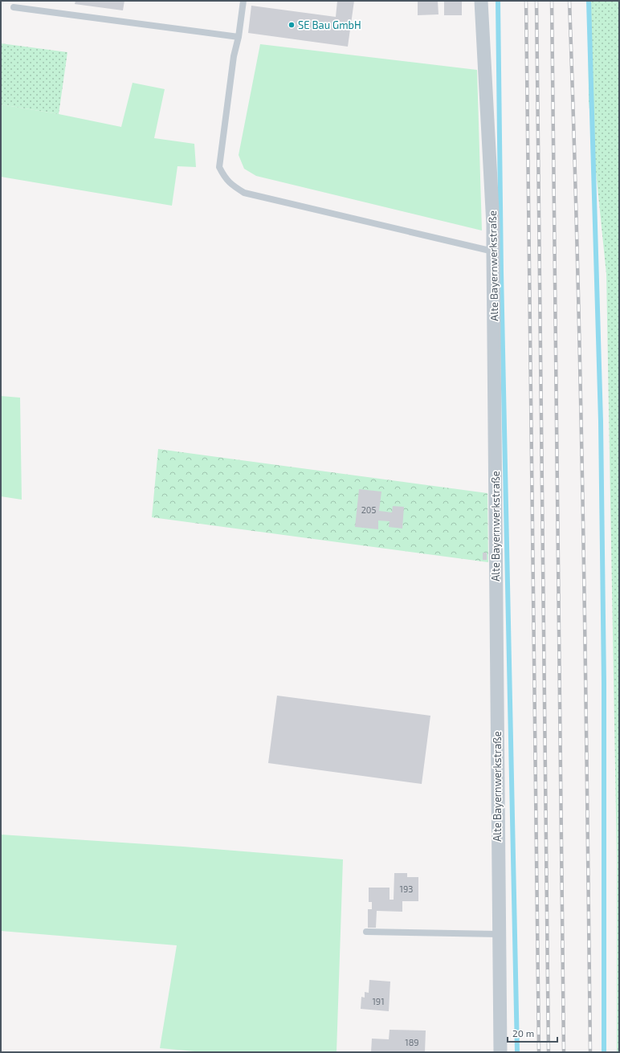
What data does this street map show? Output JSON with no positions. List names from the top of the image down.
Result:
{
  "streets": {
    "street": ["Alte Bayernwerkstraße"]
  },
  "places": ["SE Bau GmbH"],
  "house_numbers": [
    "205",
    "193",
    "191",
    "189"
  ],
  "scale_bar": "20 m"
}
